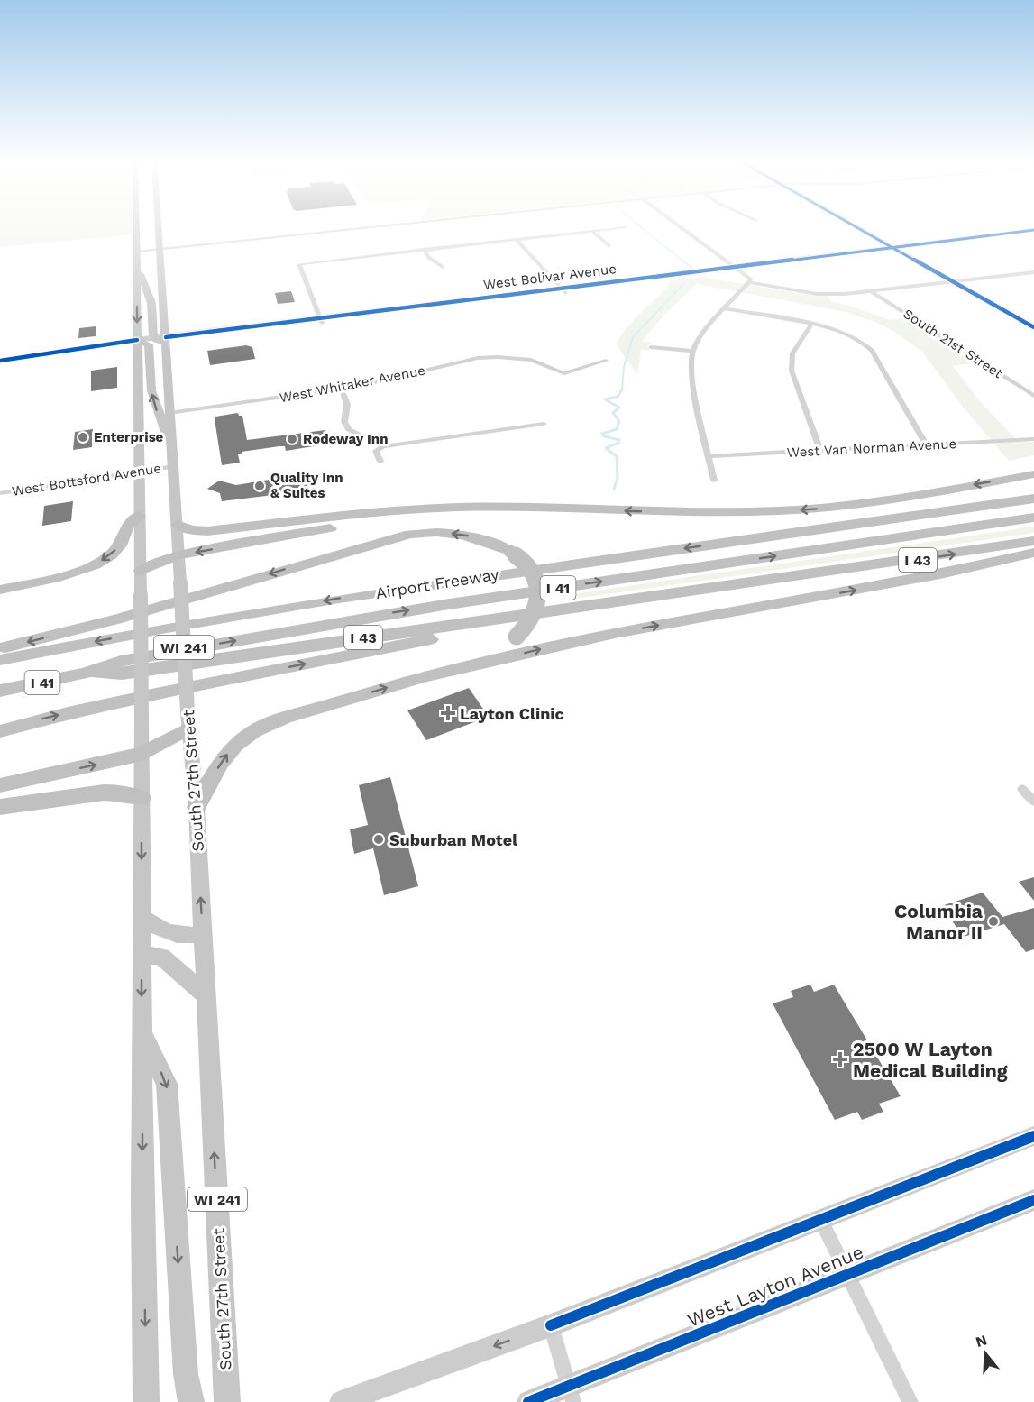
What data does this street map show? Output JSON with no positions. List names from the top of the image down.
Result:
{
  "streets": {
    "highway": ["I 43", "Airport Freeway", "I 41"],
    "main road": ["WI 241", "South 27th Street"],
    "street": [
      "West Bolivar Avenue",
      "South 21st Street",
      "West Whitaker Avenue",
      "West Van Norman Avenue",
      "West Bottsford Avenue",
      "West Layton Avenue"
    ]
  },
  "crossings": [
    ["West Bolivar Avenue", "South 27th Street"],
    ["West Whitaker Avenue", "South 27th Street"],
    ["West Bottsford Avenue", "WI 241"],
    ["West Bottsford Avenue", "South 27th Street"],
    ["I 43", "I 41"],
    ["Airport Freeway", "I 41"]
  ],
  "places": {
    "other": [
      "Enterprise",
      "Rodeway Inn",
      "Quality Inn & Suites",
      "Suburban Motel",
      "Columbia Manor II"
    ],
    "health": ["Layton Clinic", "2500 W Layton Medical Building"]
  },
  "north": "top"
}
